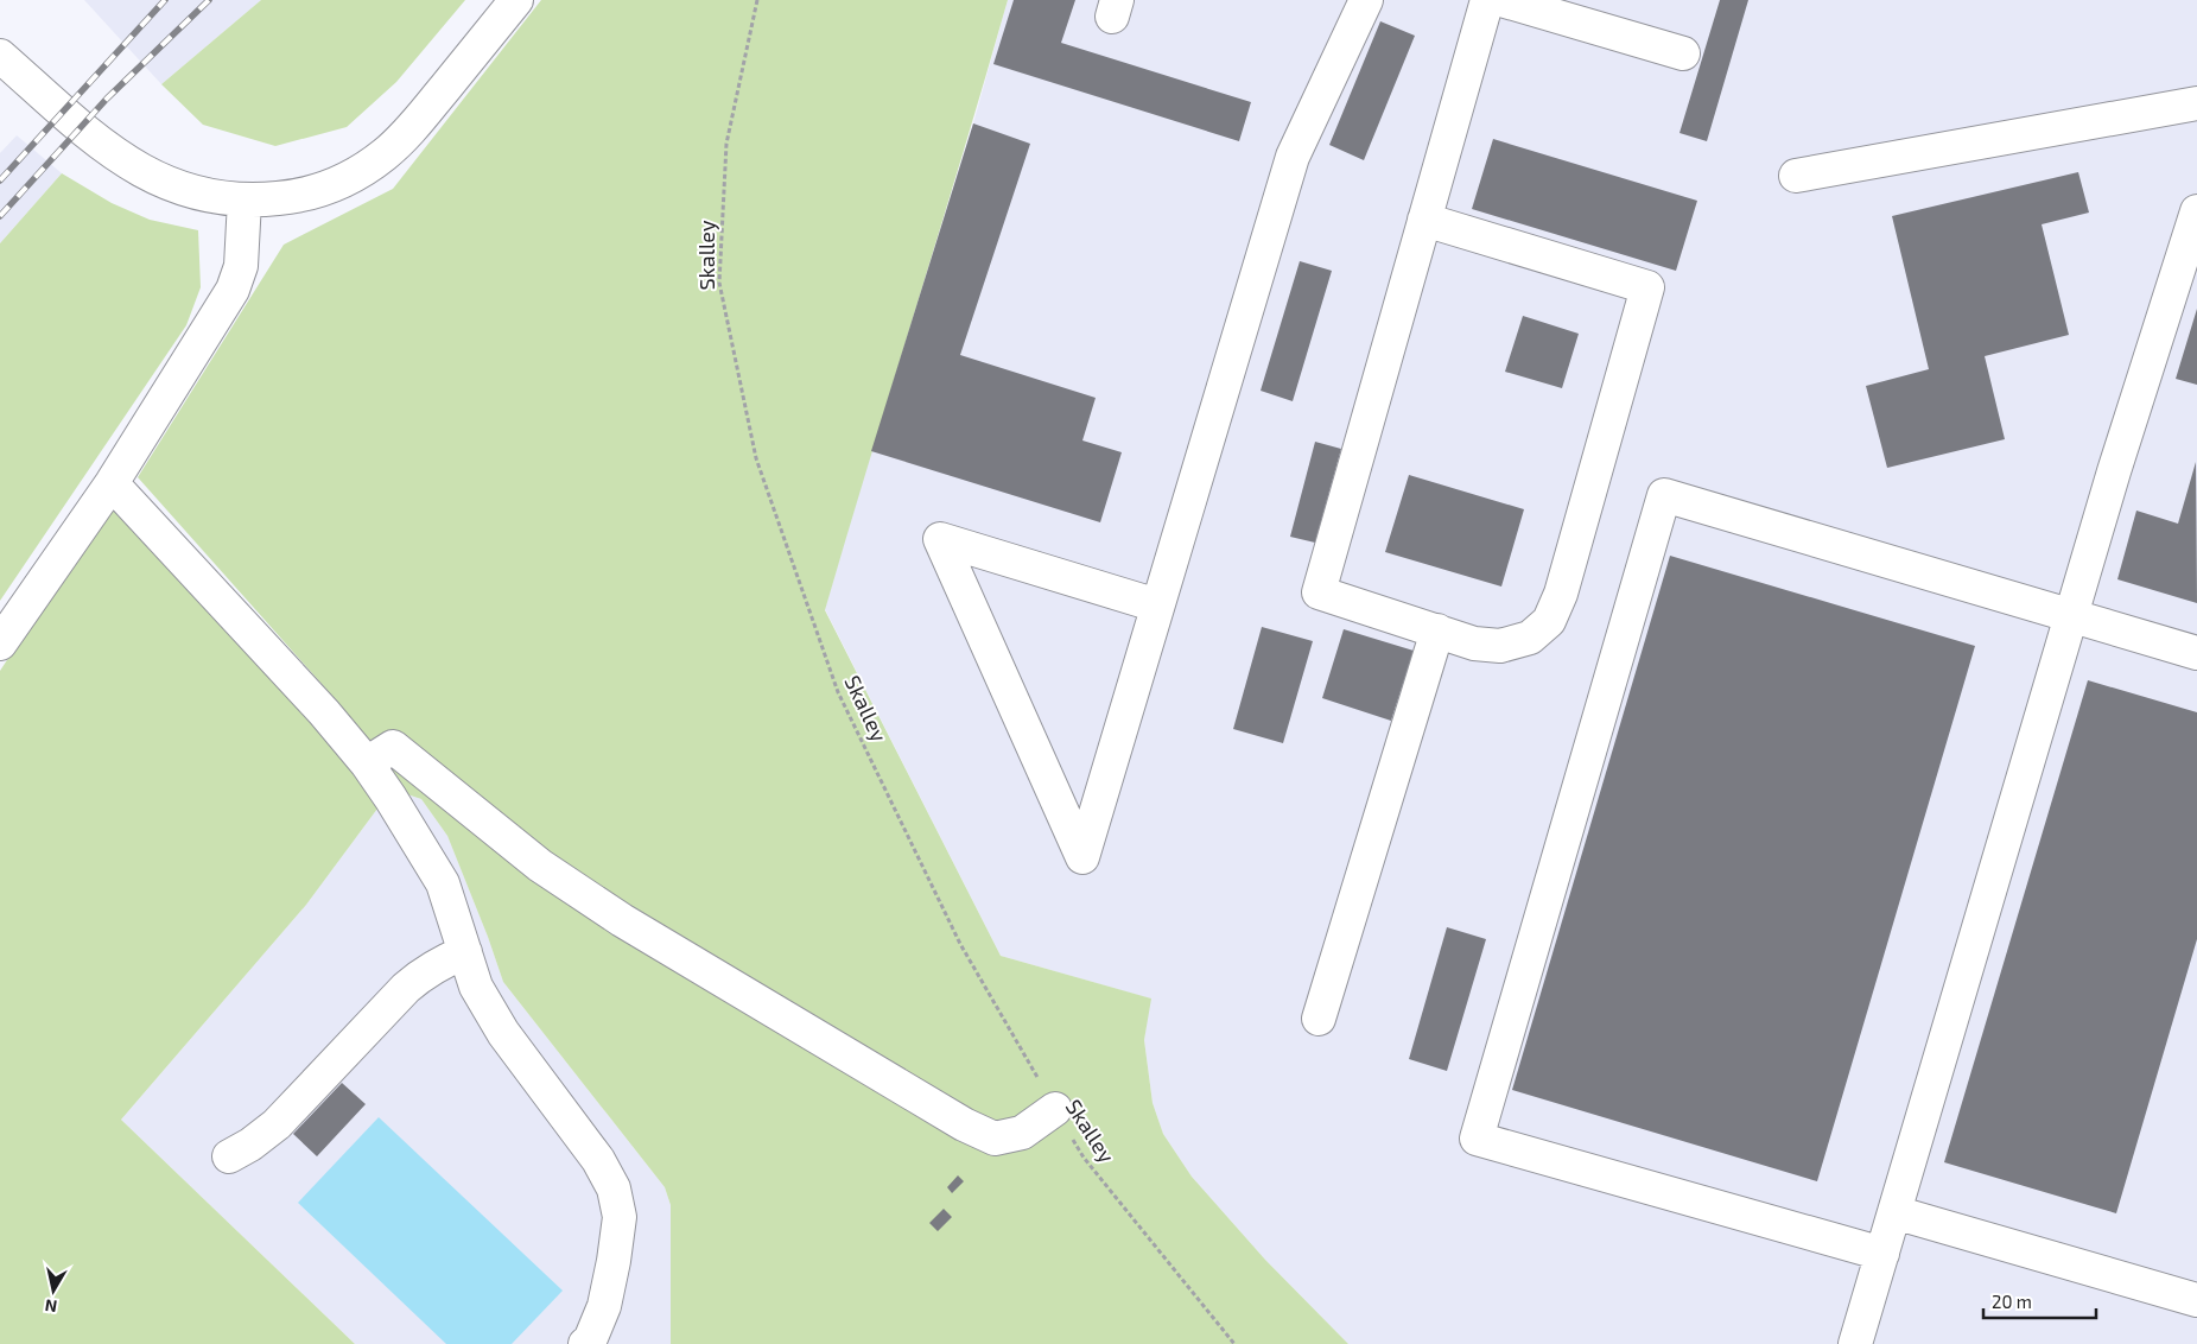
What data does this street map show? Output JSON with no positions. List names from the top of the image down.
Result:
{
  "streets": {
    "path": ["Skalley"]
  },
  "scale_bar": "20 m",
  "north": "bottom"
}
